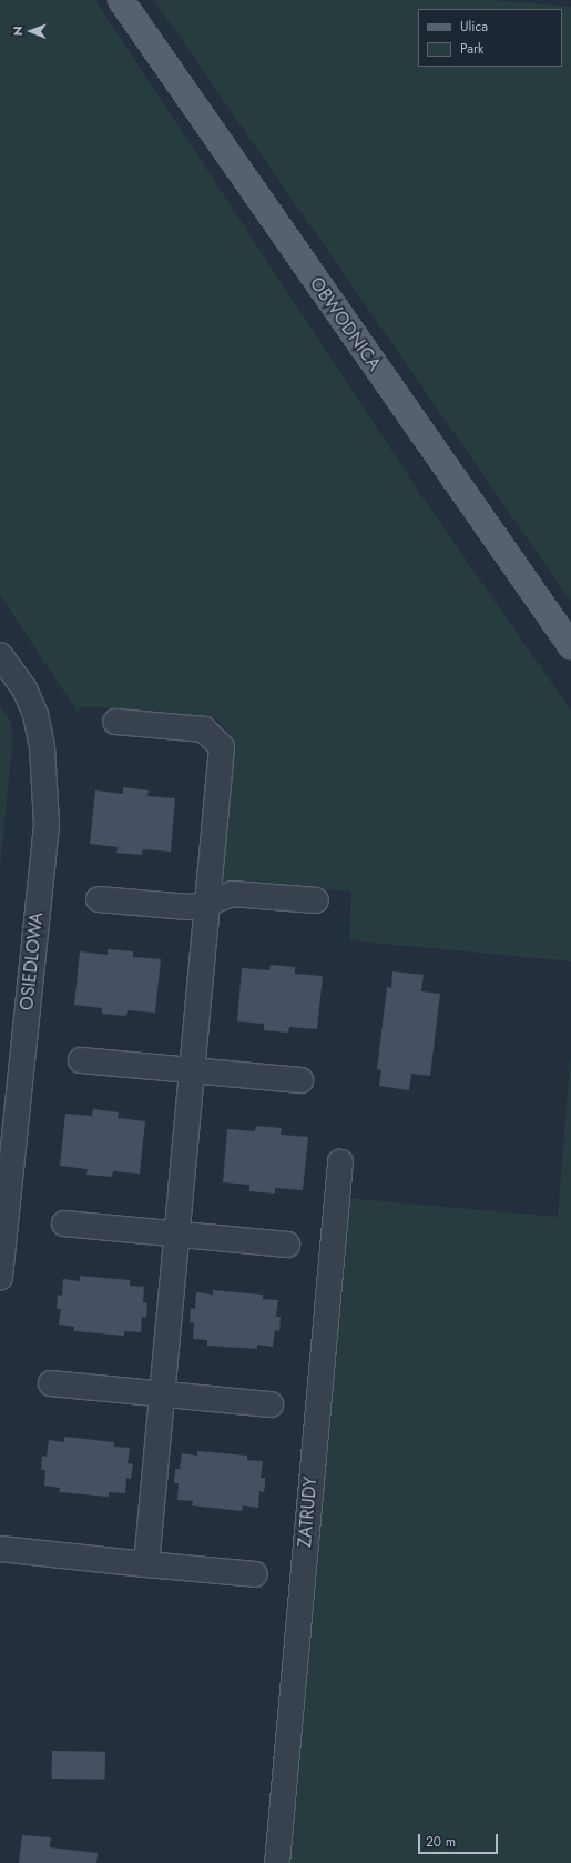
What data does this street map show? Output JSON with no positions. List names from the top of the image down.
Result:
{
  "streets": {
    "main road": ["OBWODNICA"],
    "street": ["OSIEDLOWA", "ZATRUDY"]
  },
  "legend": ["Ulica", "Park"],
  "scale_bar": "20 m",
  "north": "left"
}
